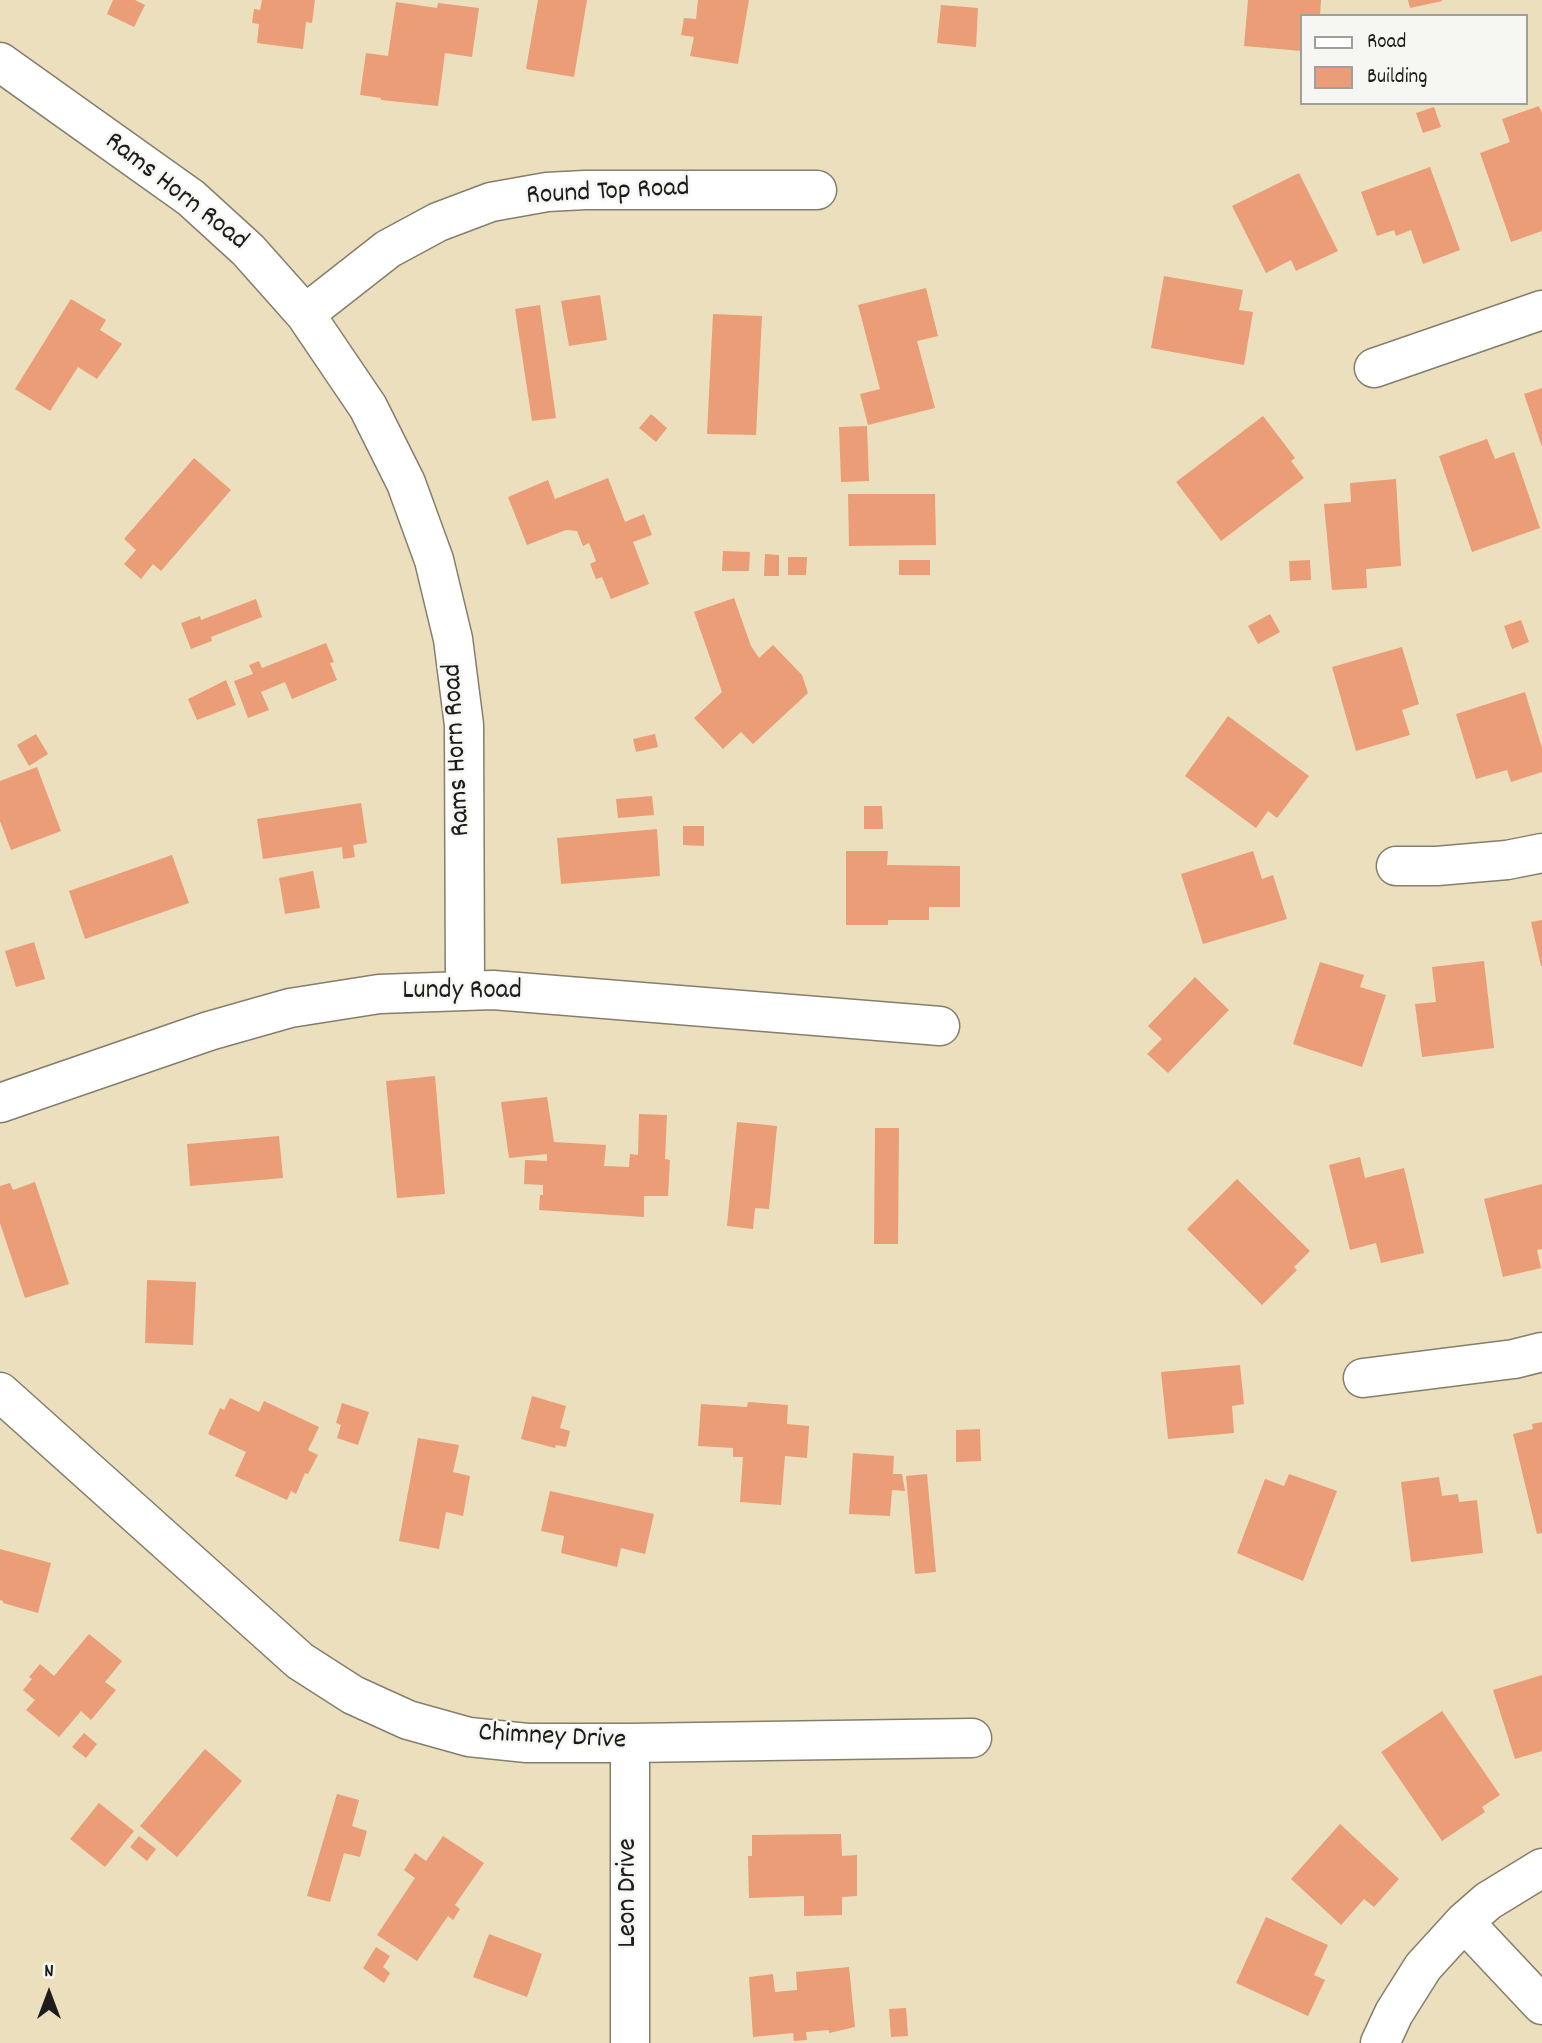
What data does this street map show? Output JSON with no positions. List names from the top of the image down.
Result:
{
  "streets": {
    "street": [
      "Rams Horn Road",
      "Round Top Road",
      "Lundy Road",
      "Chimney Drive",
      "Leon Drive"
    ]
  },
  "crossings": [
    ["Rams Horn Road", "Round Top Road"],
    ["Rams Horn Road", "Lundy Road"],
    ["Chimney Drive", "Leon Drive"]
  ],
  "legend": ["Road", "Building"],
  "north": "top"
}
